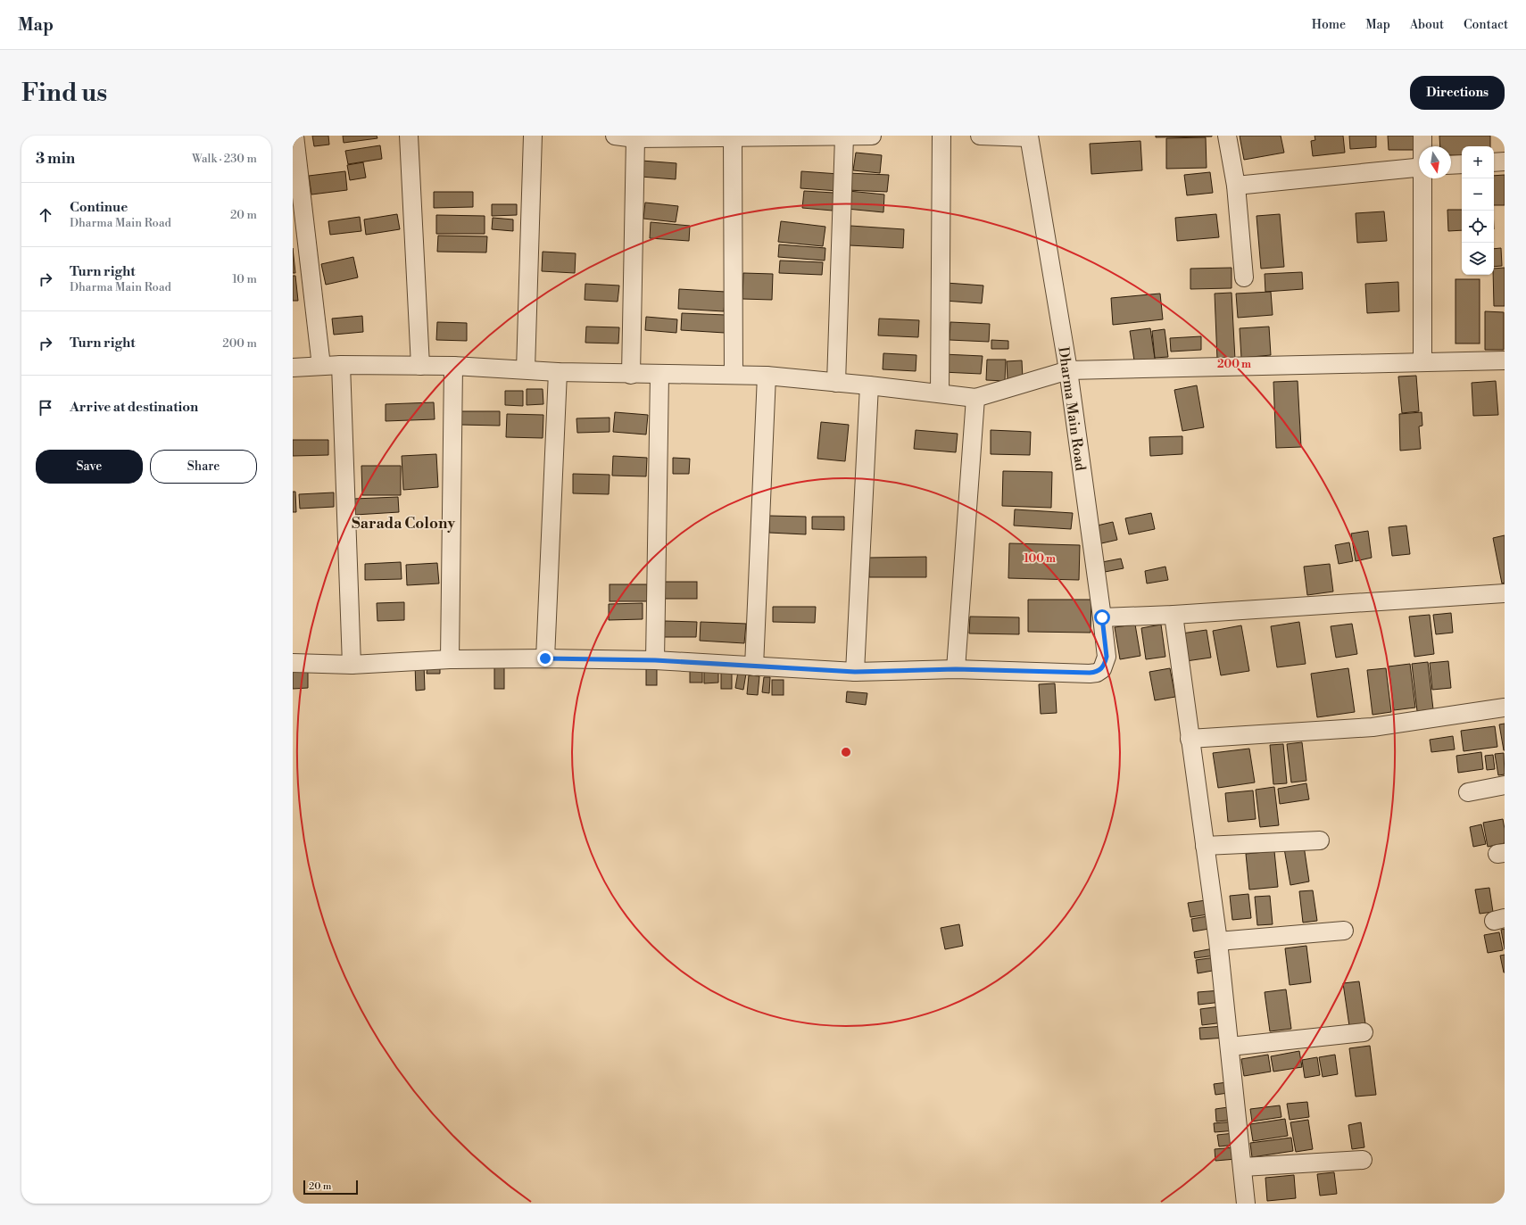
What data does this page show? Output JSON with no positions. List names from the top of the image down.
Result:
{
  "streets": {
    "street": ["Dharma Main Road"]
  },
  "districts": ["Sarada Colony"],
  "scale_bar": "20 m",
  "north": "bottom",
  "page": {
    "header": "Map",
    "nav": [
      "Home",
      "Map",
      "About",
      "Contact"
    ],
    "buttons": [
      "Directions",
      ["Save", "Share"]
    ],
    "title": "Find us",
    "heading": ["3 min", "Walk · 230 m"],
    "map_buttons": ["+", "−"],
    "list": [
      ["Continue", "Dharma Main Road", "20 m"],
      ["Turn right", "Dharma Main Road", "10 m"],
      ["Turn right", "200 m"],
      "Arrive at destination"
    ],
    "scale": "20 m"
  },
  "rings": ["200 m", "100 m"]
}
